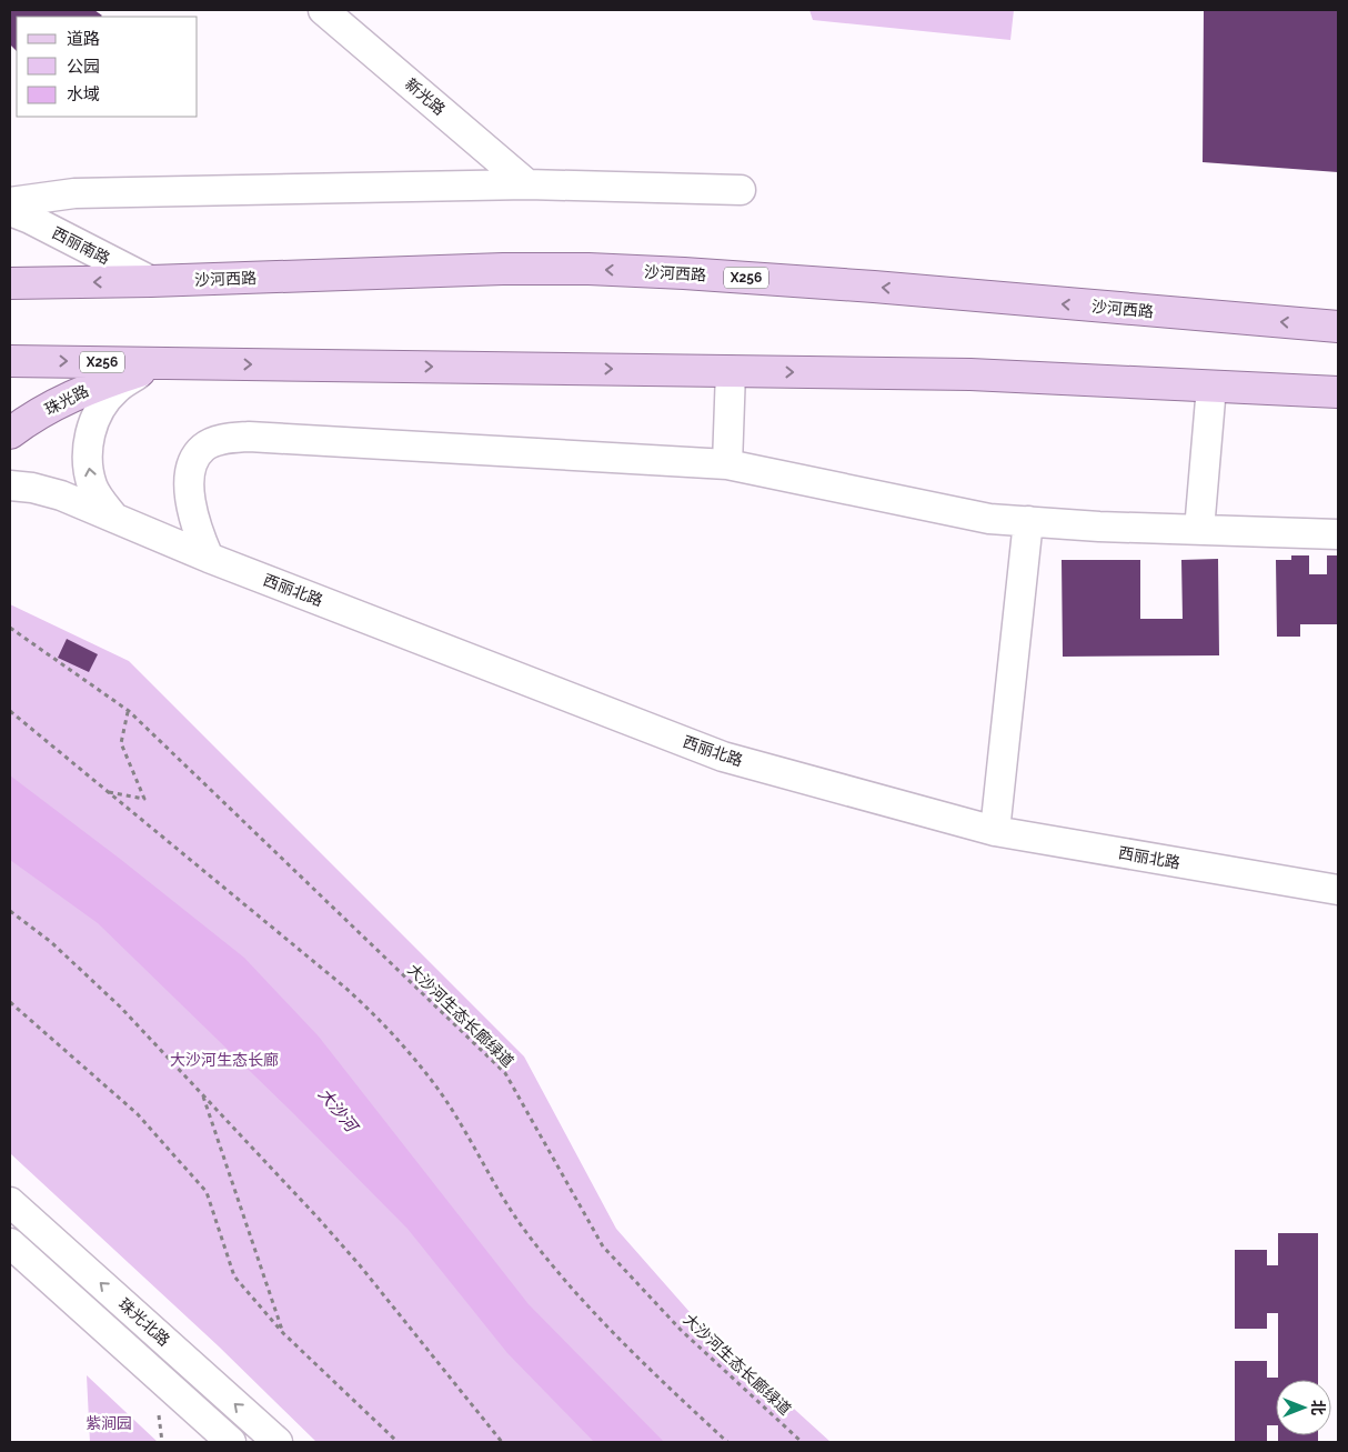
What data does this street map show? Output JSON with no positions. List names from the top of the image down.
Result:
{
  "streets": {
    "main road": ["沙河西路", "X256", "珠光路"],
    "street": [
      "新光路",
      "西丽南路",
      "西丽北路",
      "珠光北路"
    ],
    "path": ["大沙河生态长廊绿道"]
  },
  "crossings": [
    ["西丽南路", "沙河西路"],
    ["X256", "珠光路"],
    ["珠光路", "西丽北路"]
  ],
  "water": ["大沙河"],
  "parks": ["大沙河生态长廊", "紫涧园"],
  "legend": ["道路", "公园", "水域"],
  "north": "right"
}
